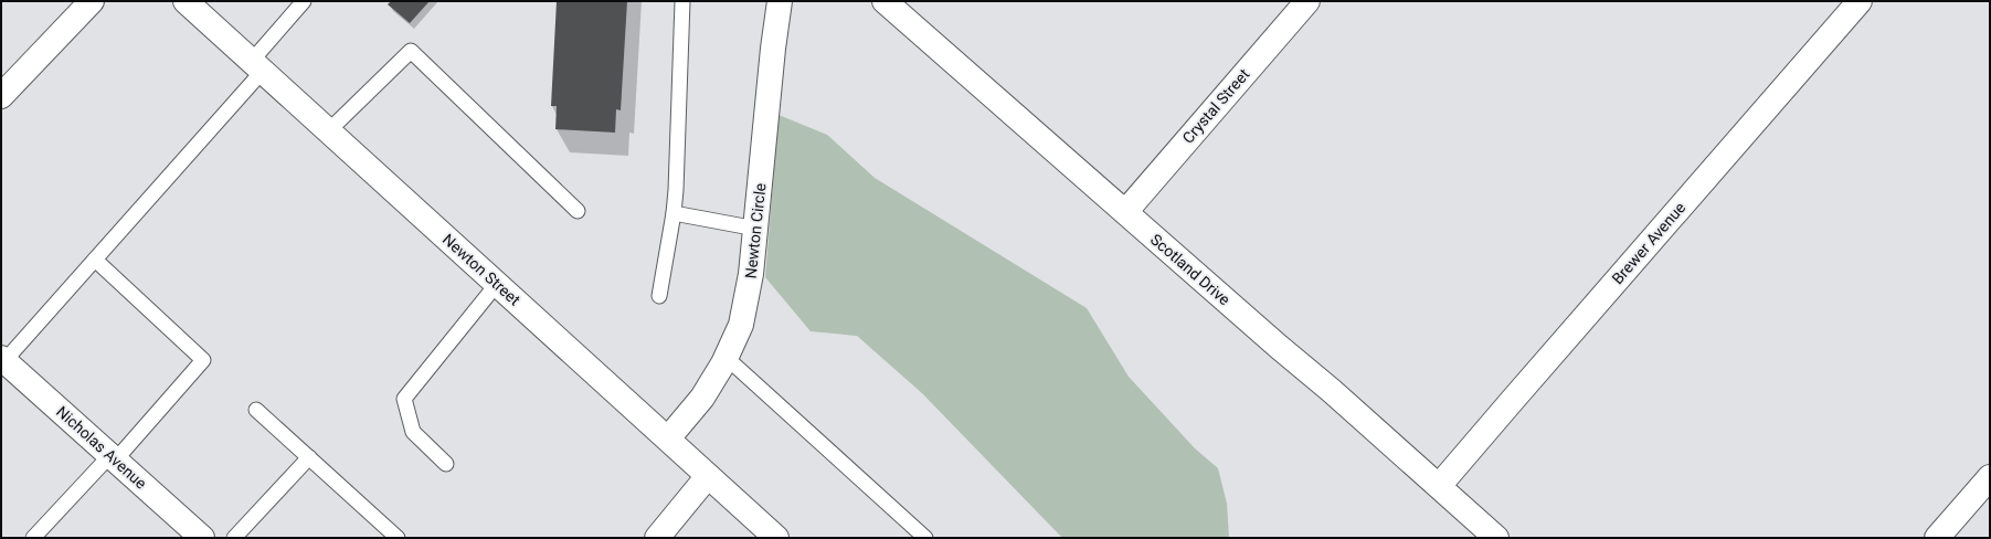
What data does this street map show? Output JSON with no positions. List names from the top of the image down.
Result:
{
  "streets": {
    "street": [
      "Crystal Street",
      "Newton Circle",
      "Brewer Avenue",
      "Newton Street",
      "Scotland Drive",
      "Nicholas Avenue"
    ]
  },
  "crossings": [
    ["Crystal Street", "Scotland Drive"],
    ["Newton Circle", "Newton Street"],
    ["Brewer Avenue", "Scotland Drive"]
  ]
}
